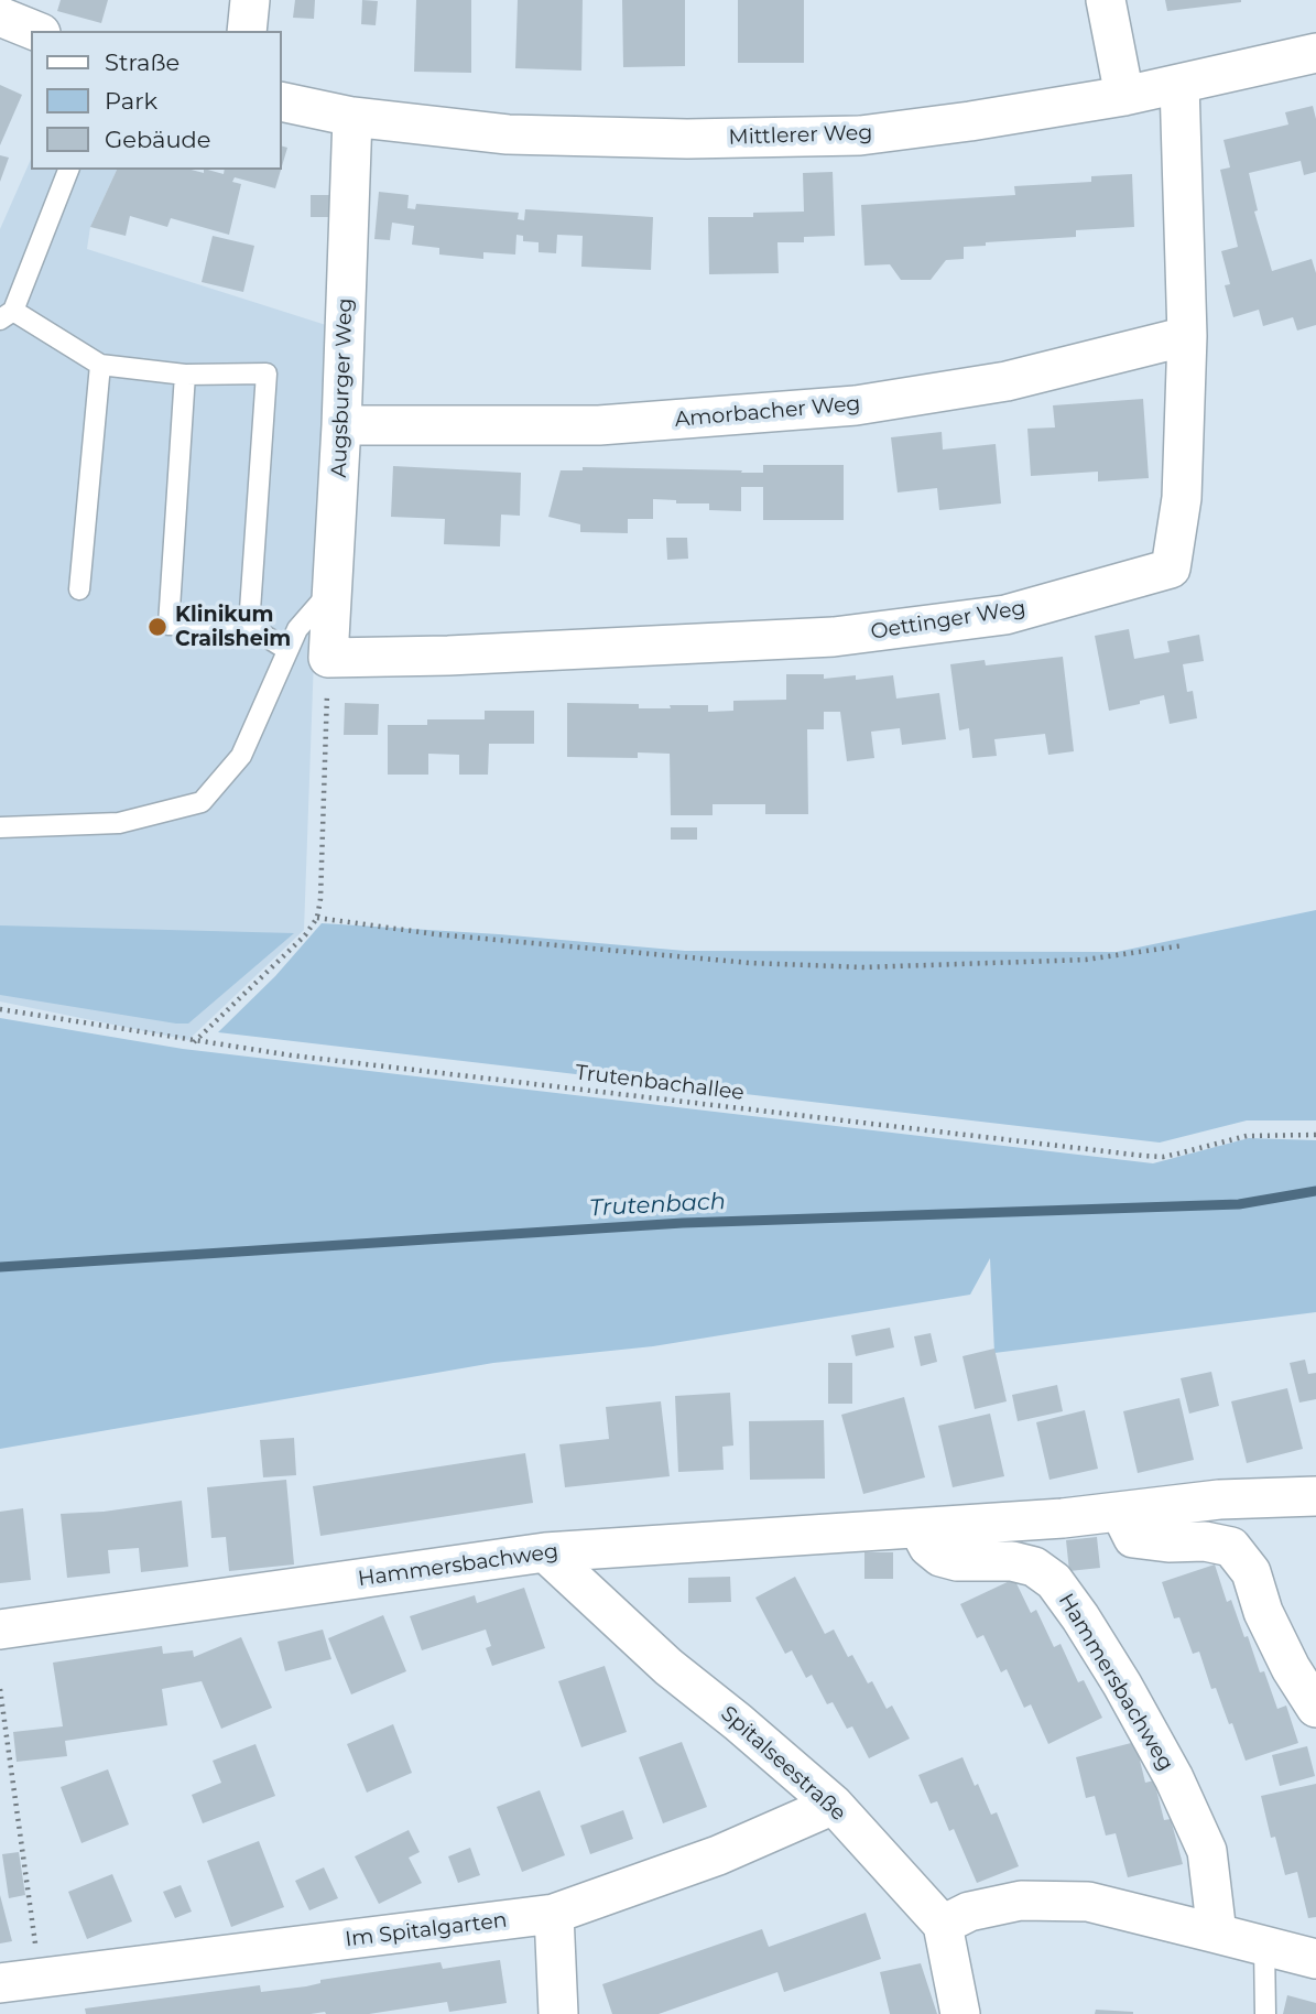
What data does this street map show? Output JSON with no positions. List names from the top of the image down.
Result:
{
  "streets": {
    "street": [
      "Mittlerer Weg",
      "Augsburger Weg",
      "Amorbacher Weg",
      "Oettinger Weg",
      "Hammersbachweg",
      "Spitalseestraße",
      "Im Spitalgarten"
    ],
    "path": ["Trutenbachallee"]
  },
  "crossings": [
    ["Mittlerer Weg", "Augsburger Weg"],
    ["Mittlerer Weg", "Oettinger Weg"],
    ["Augsburger Weg", "Amorbacher Weg"],
    ["Augsburger Weg", "Oettinger Weg"],
    ["Amorbacher Weg", "Oettinger Weg"],
    ["Hammersbachweg", "Spitalseestraße"],
    ["Spitalseestraße", "Im Spitalgarten"]
  ],
  "water": ["Trutenbach"],
  "places": ["Klinikum Crailsheim"],
  "legend": ["Straße", "Park", "Gebäude"]
}
